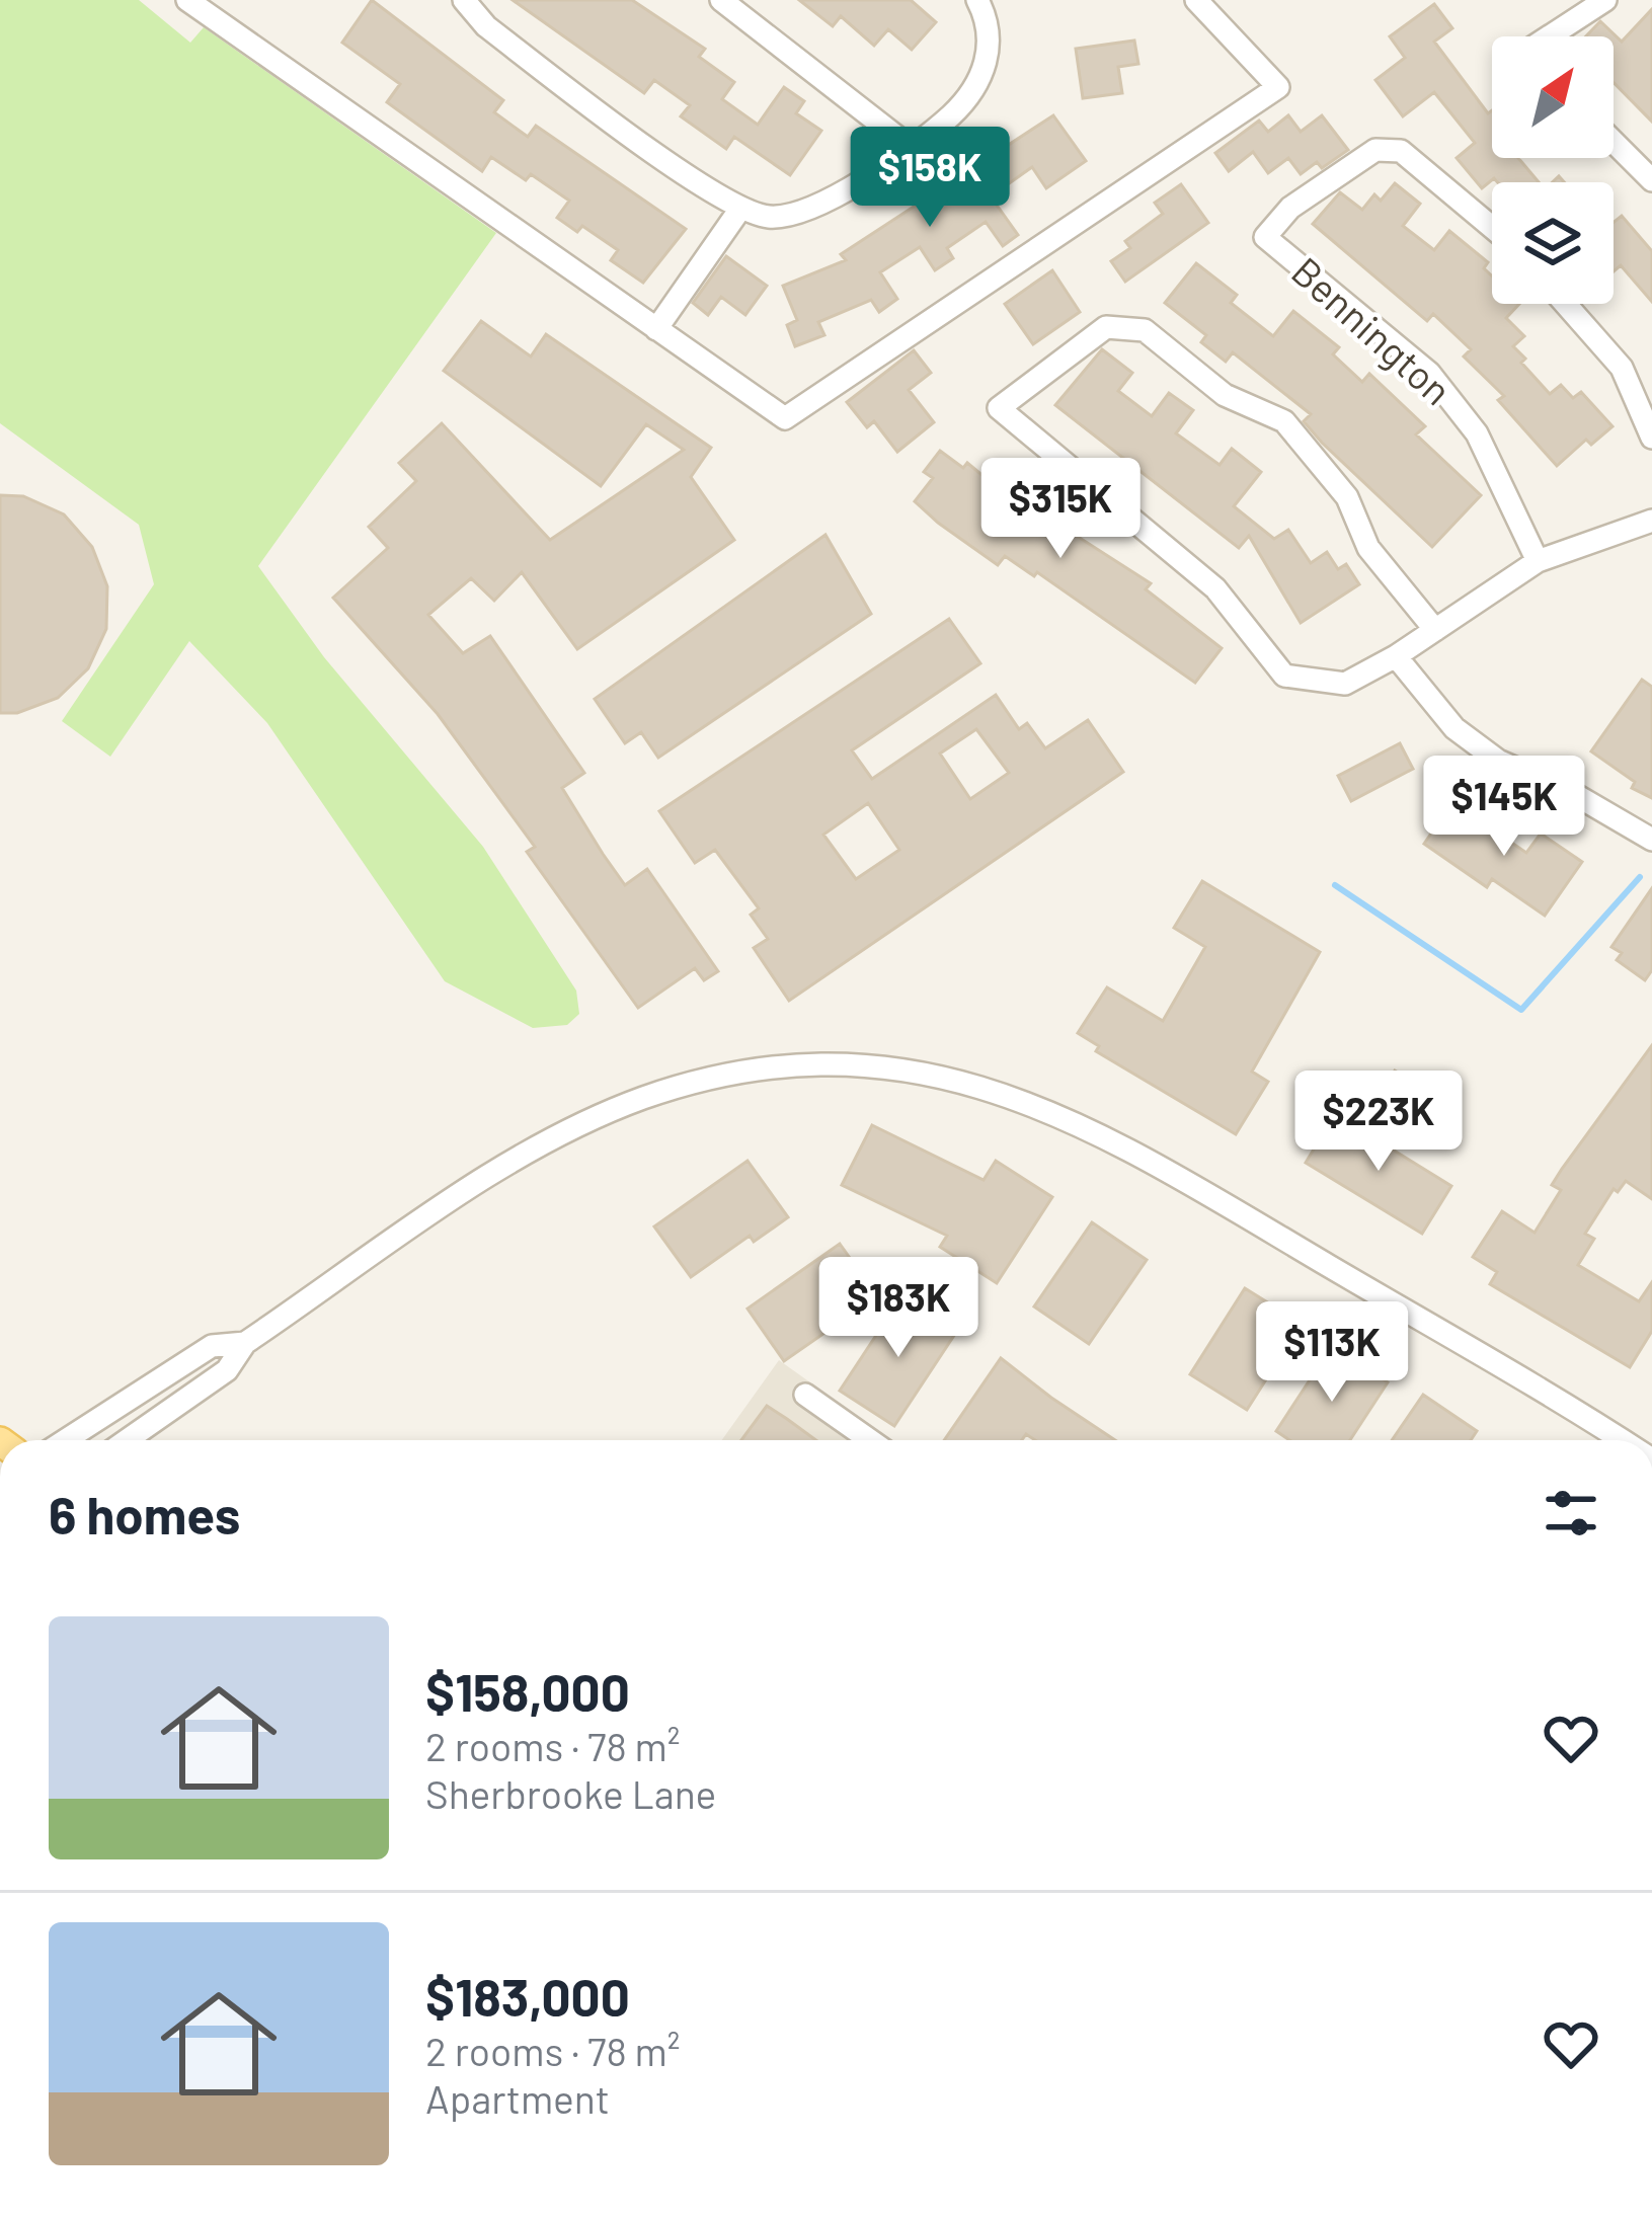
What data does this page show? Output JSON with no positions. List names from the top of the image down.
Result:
{
  "streets": {
    "street": ["Bennington"]
  },
  "north": "top right",
  "page": {
    "price": [
      "$158K",
      "$315K",
      "$145K",
      "$223K",
      "$183K",
      "$113K"
    ],
    "heading": "6 homes",
    "list": [
      {
        "name": "$158,000",
        "note": "2 rooms · 78 m² · Sherbrooke Lane"
      },
      {
        "name": "$183,000",
        "note": "2 rooms · 78 m² · Apartment"
      }
    ]
  }
}
